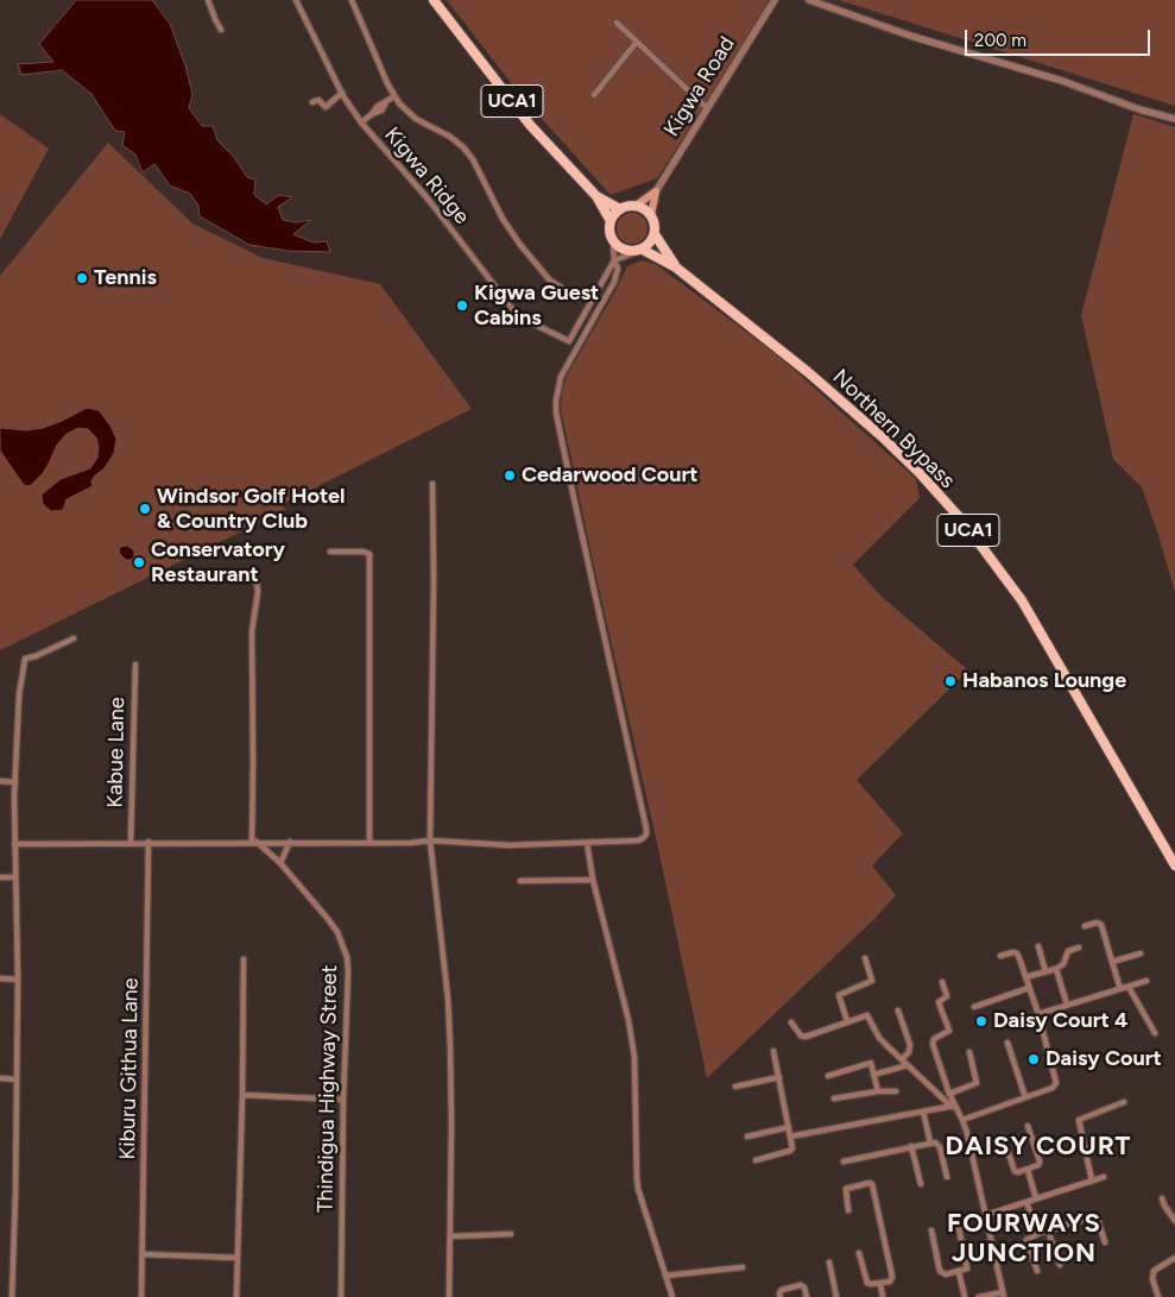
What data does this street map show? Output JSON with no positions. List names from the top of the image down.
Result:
{
  "streets": {
    "main road": ["UCA1", "Northern Bypass"],
    "street": [
      "Kigwa Road",
      "Kigwa Ridge",
      "Kabue Lane",
      "Kiburu Githua Lane",
      "Thindigua Highway Street"
    ]
  },
  "crossings": [
    ["UCA1", "Northern Bypass"]
  ],
  "districts": ["DAISY COURT", "FOURWAYS JUNCTION"],
  "places": [
    "Tennis",
    "Kigwa Guest Cabins",
    "Cedarwood Court",
    "Windsor Golf Hotel & Country Club",
    "Conservatory Restaurant",
    "Habanos Lounge",
    "Daisy Court 4",
    "Daisy Court"
  ],
  "scale_bar": "200 m"
}
